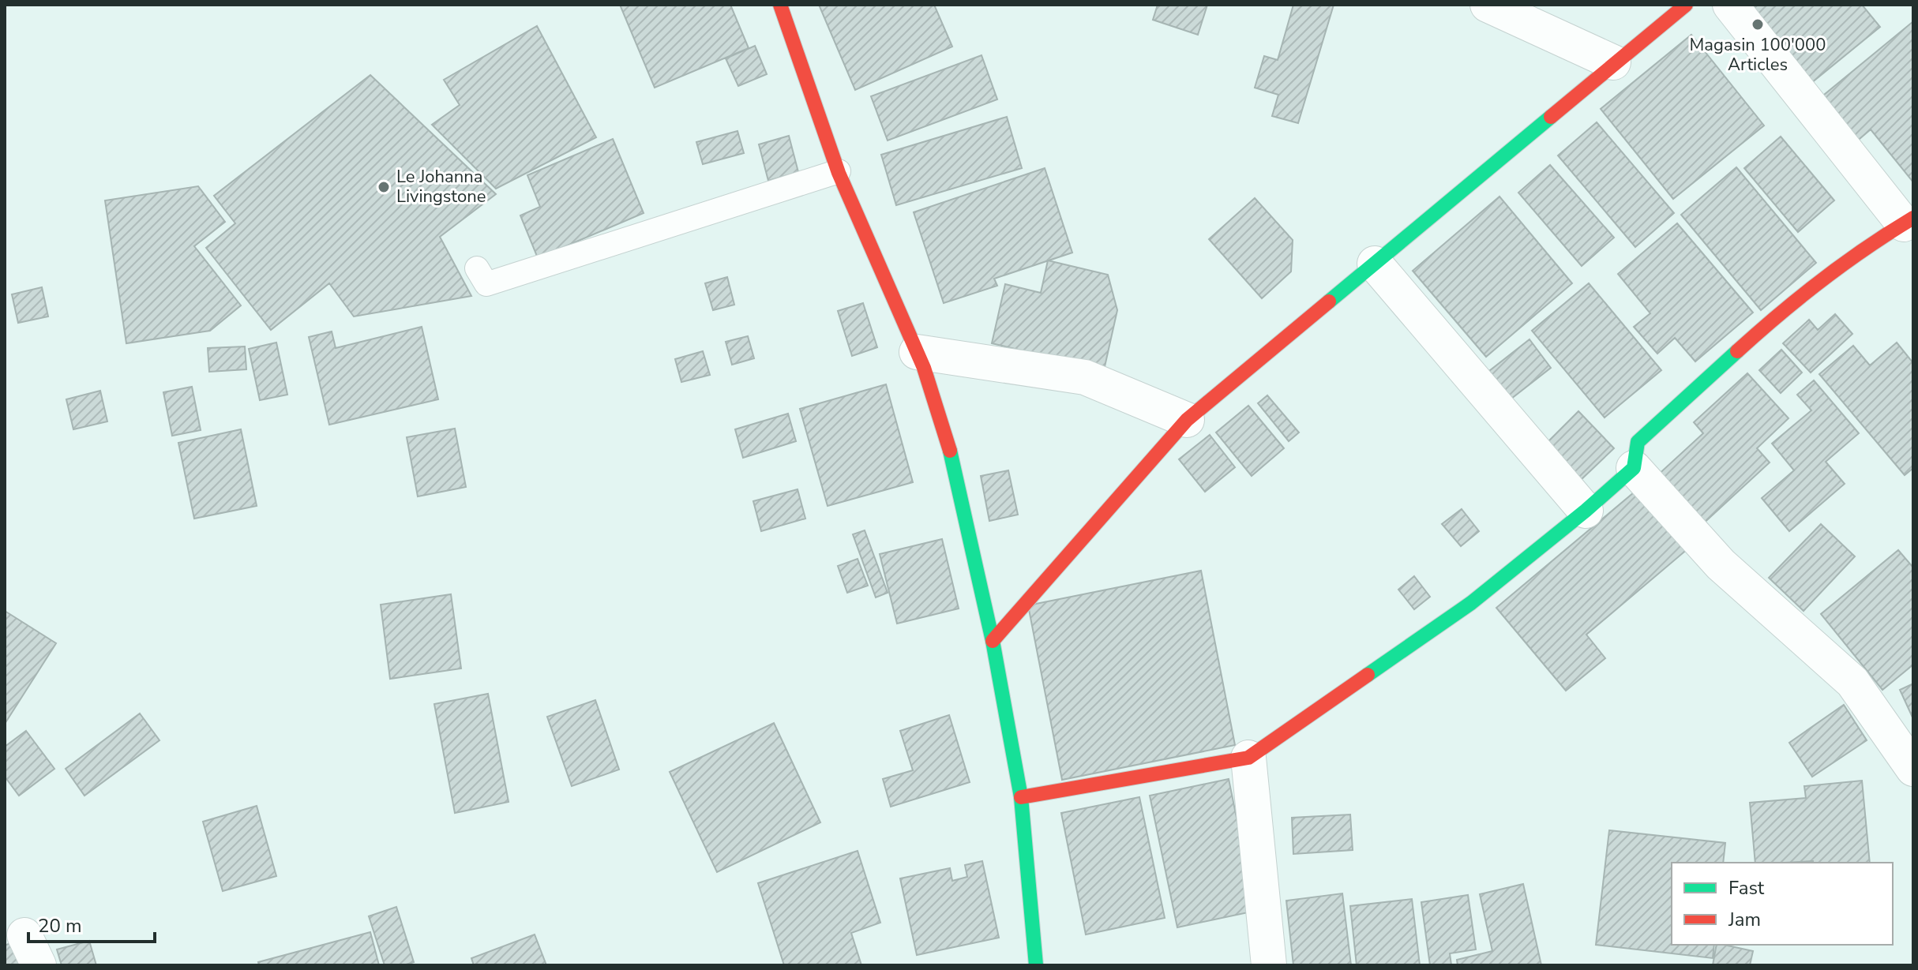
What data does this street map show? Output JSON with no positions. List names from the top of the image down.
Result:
{
  "places": ["Magasin 100'000 Articles", "Le Johanna Livingstone"],
  "legend": ["Fast", "Jam"],
  "scale_bar": "20 m"
}
